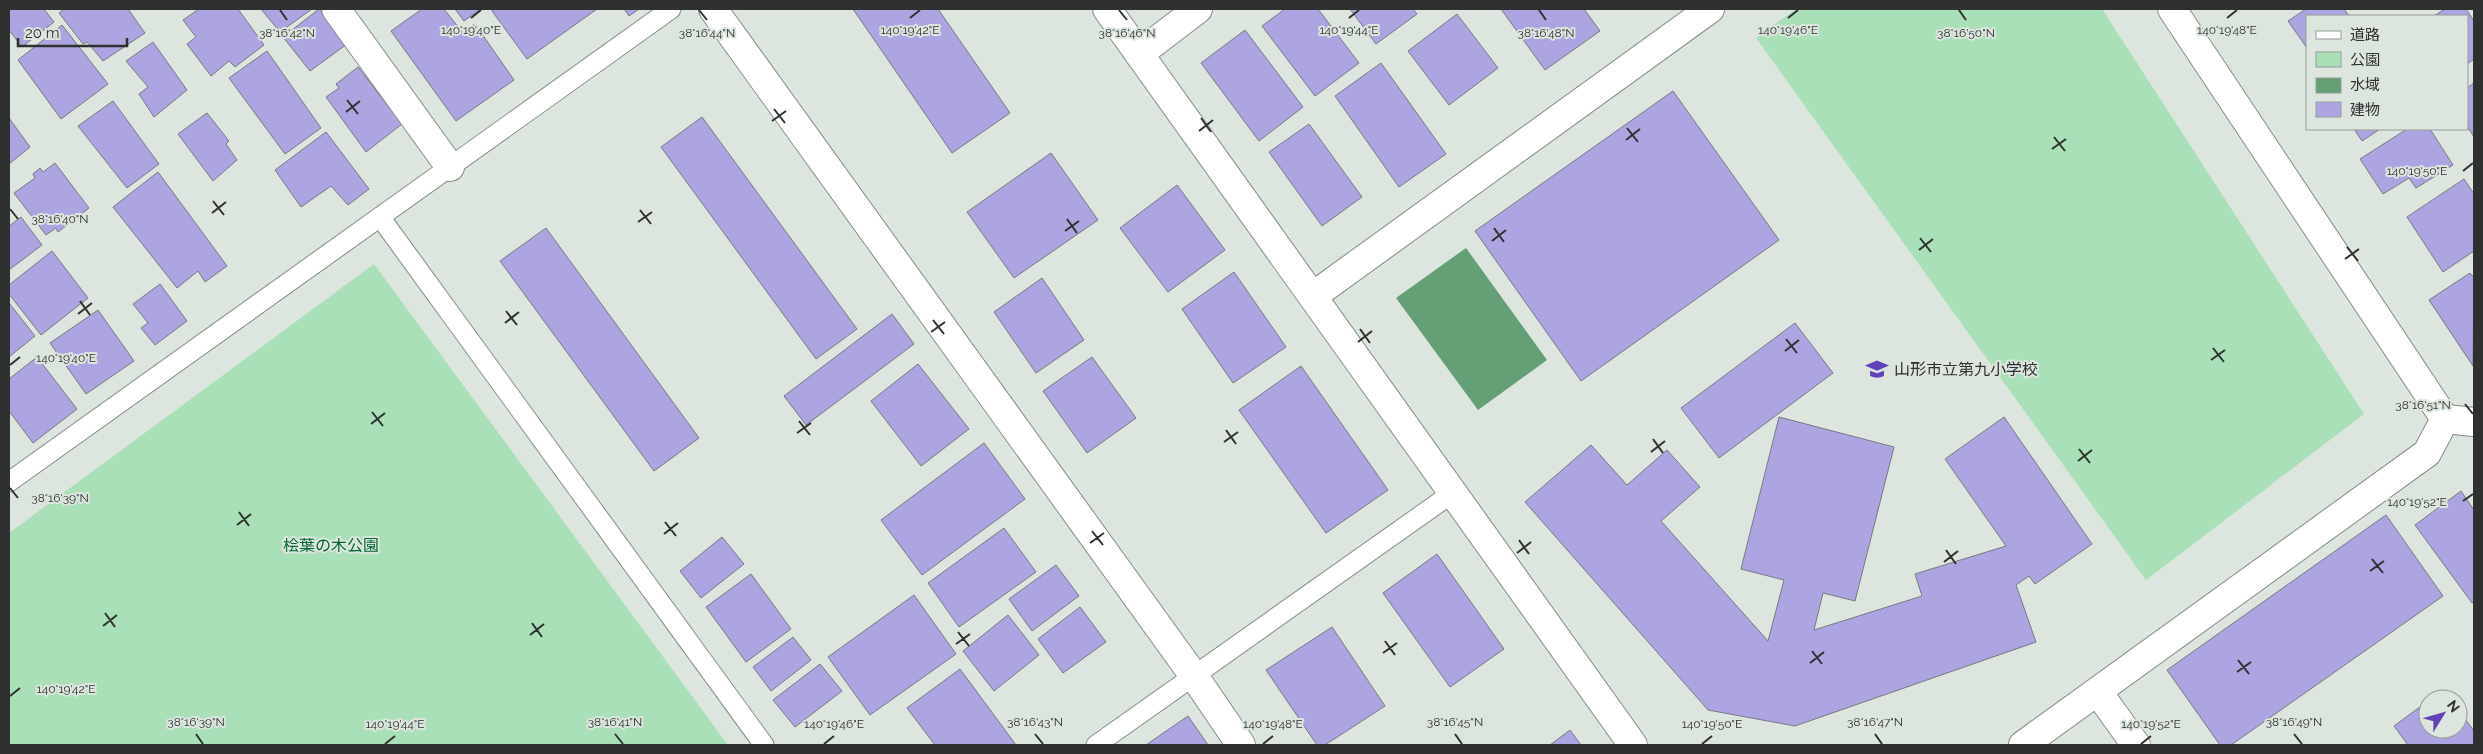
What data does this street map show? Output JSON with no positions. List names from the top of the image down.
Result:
{
  "parks": ["桧葉の木公園"],
  "places": {
    "school or university": ["山形市立第九小学校"]
  },
  "legend": [
    "道路",
    "公園",
    "水域",
    "建物"
  ],
  "scale_bar": "20 m",
  "north": "top right",
  "coordinates": [
    "140°19'40\"E",
    "140°19'42\"E",
    "140°19'44\"E",
    "140°19'46\"E",
    "140°19'48\"E",
    "38°16'42\"N",
    "38°16'44\"N",
    "38°16'46\"N",
    "38°16'48\"N",
    "38°16'50\"N",
    "140°19'50\"E",
    "38°16'40\"N",
    "38°16'51\"N",
    "38°16'39\"N",
    "140°19'52\"E",
    "38°16'41\"N",
    "38°16'43\"N",
    "38°16'45\"N",
    "38°16'47\"N",
    "38°16'49\"N"
  ]
}
